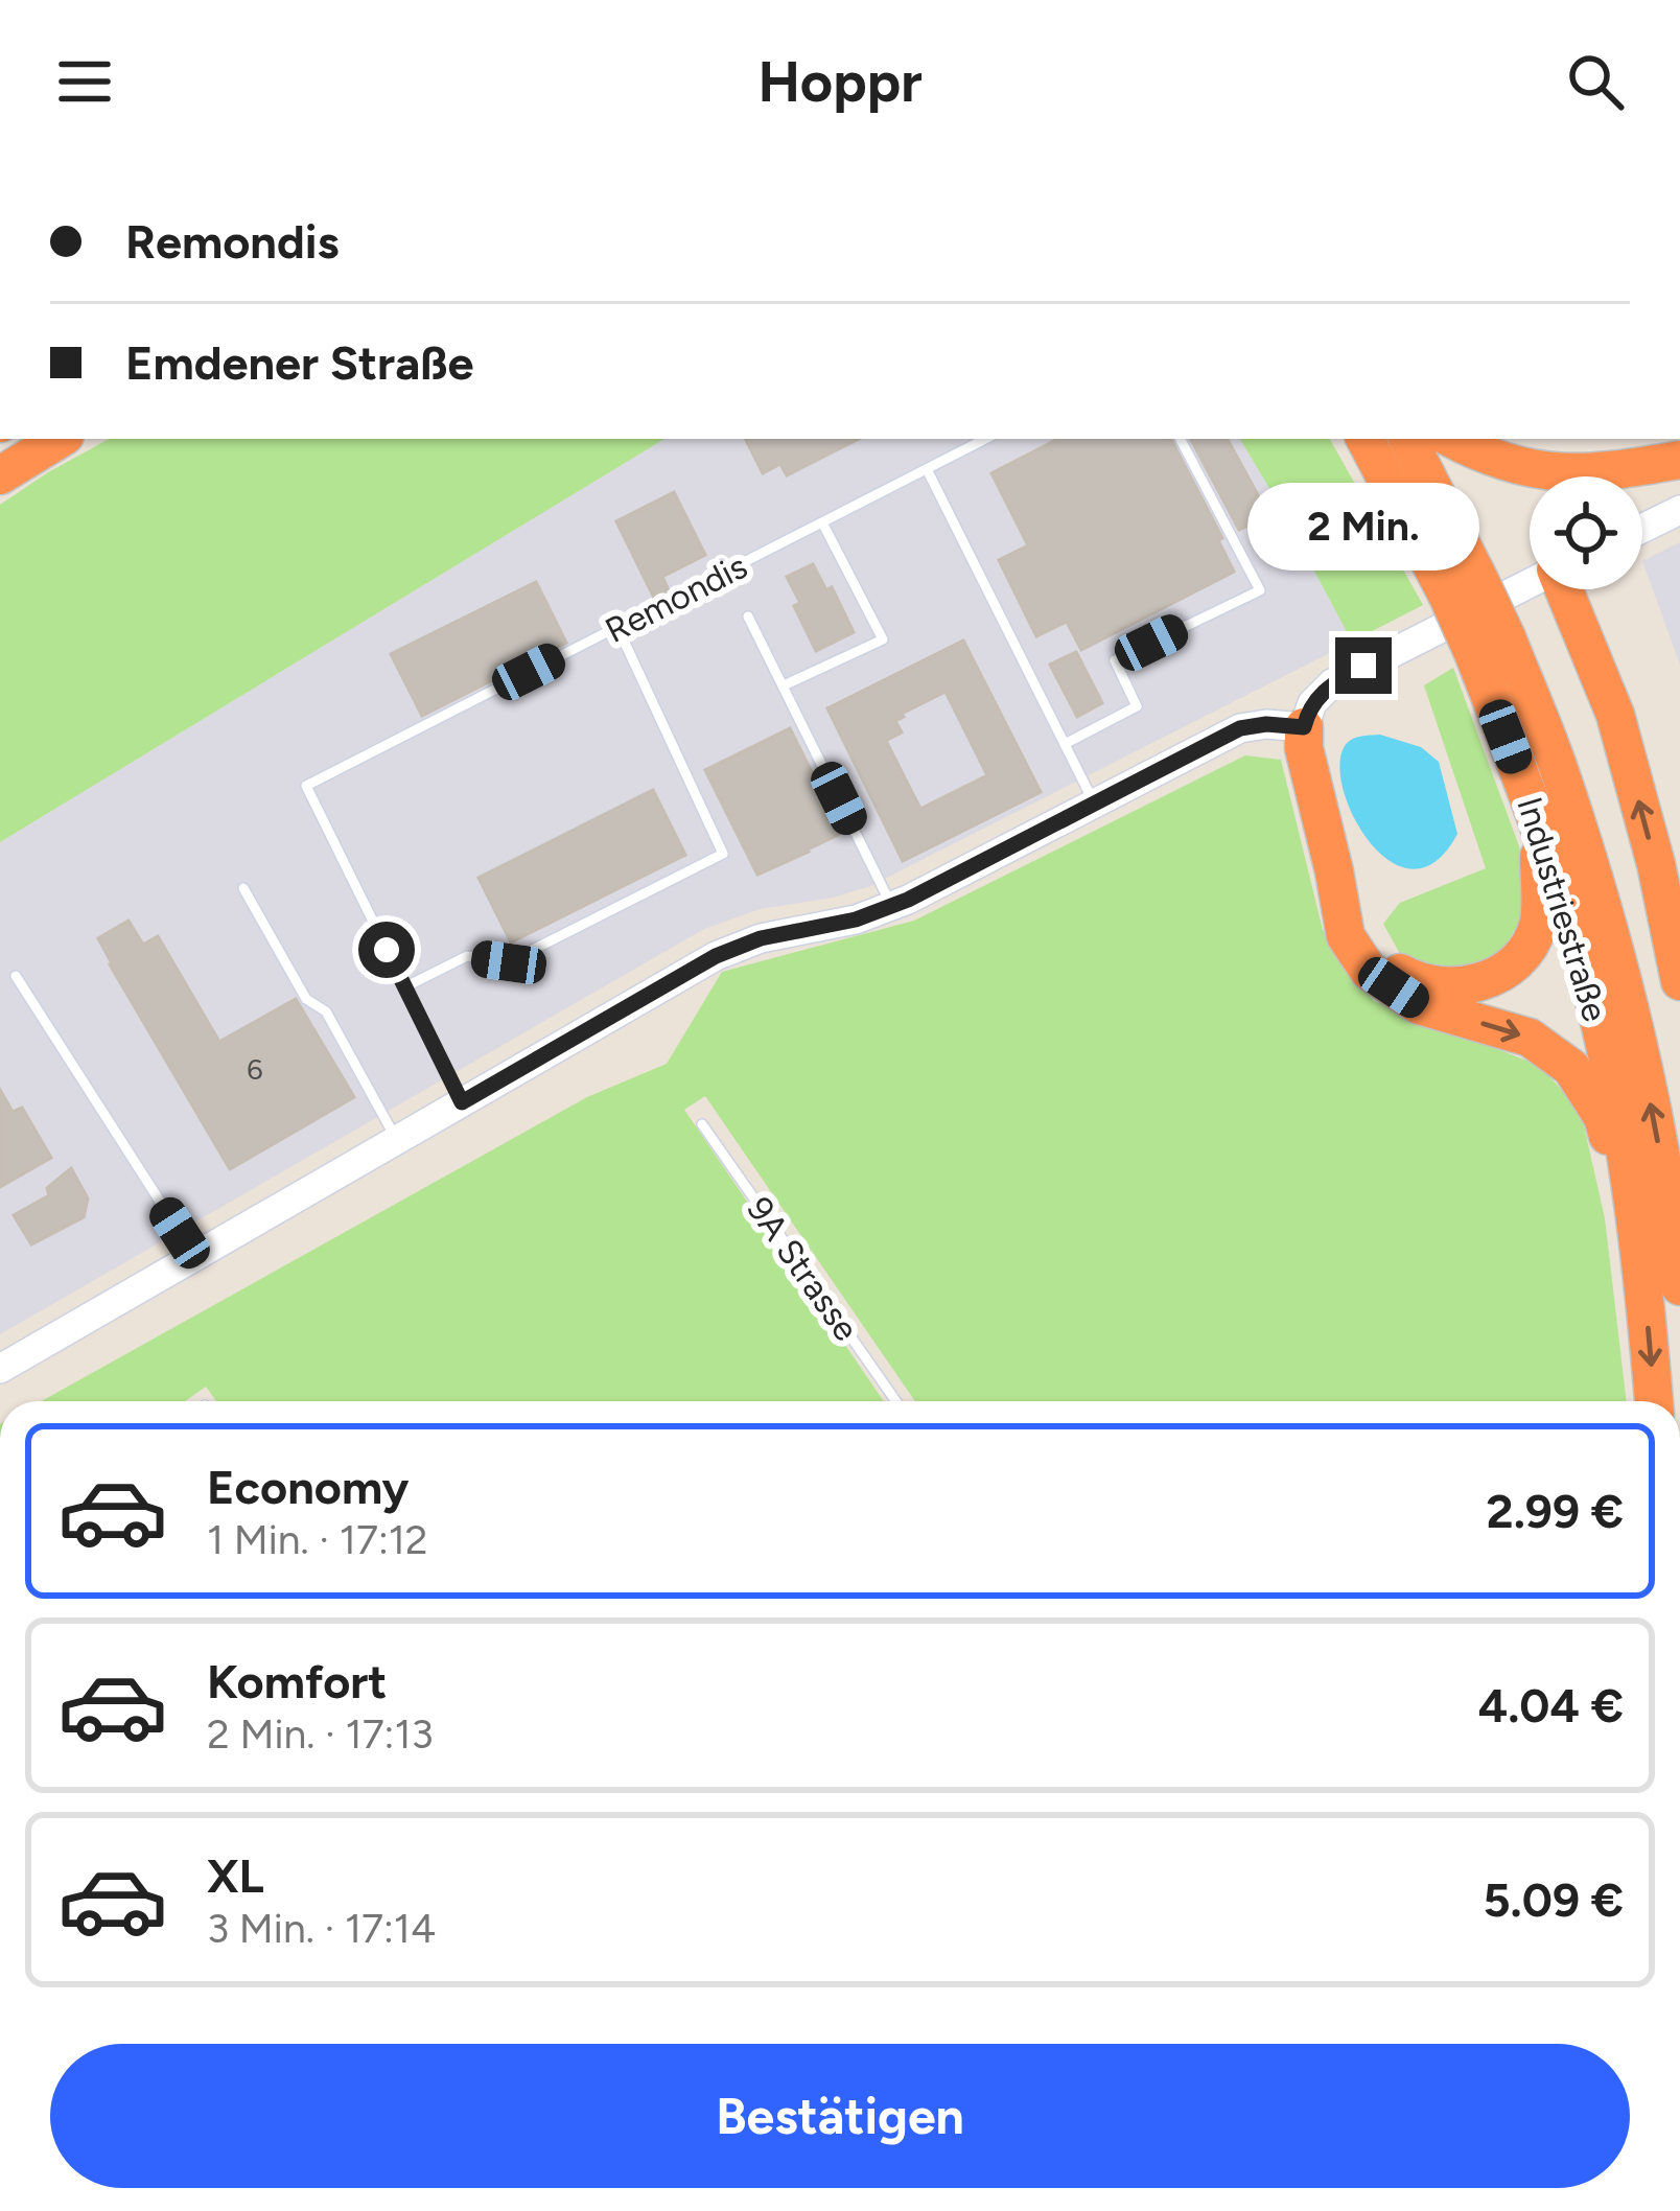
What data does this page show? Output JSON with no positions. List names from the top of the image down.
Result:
{
  "streets": {
    "highway": ["Industriestraße"],
    "lane": ["Remondis", "9A Strasse"]
  },
  "house_numbers": ["6"],
  "page": {
    "header": "Hoppr",
    "banner": ["Remondis", "Emdener Straße"],
    "bubble": "2 Min.",
    "list": [
      {
        "name": "Economy",
        "note": "1 Min. · 17:12",
        "value": "2.99 €"
      },
      {
        "name": "Komfort",
        "note": "2 Min. · 17:13",
        "value": "4.04 €"
      },
      {
        "name": "XL",
        "note": "3 Min. · 17:14",
        "value": "5.09 €"
      }
    ],
    "buttons": "Bestätigen"
  }
}
